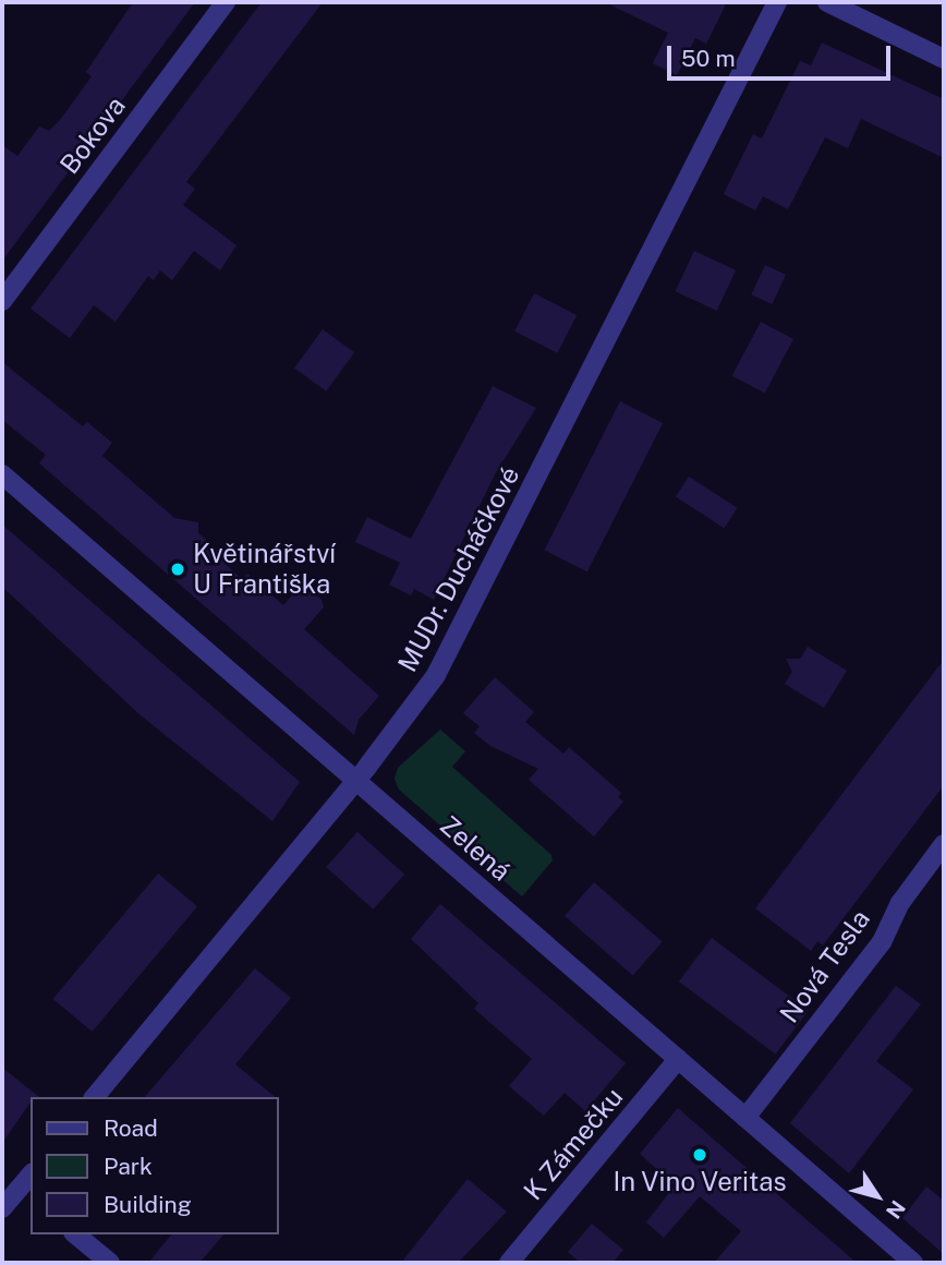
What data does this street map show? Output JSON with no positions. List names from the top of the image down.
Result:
{
  "streets": {
    "street": [
      "Bokova",
      "MUDr. Ducháčkové",
      "Zelená",
      "Nová Tesla",
      "K Zámečku"
    ]
  },
  "crossings": [
    ["MUDr. Ducháčkové", "Zelená"],
    ["Zelená", "Nová Tesla"],
    ["Zelená", "K Zámečku"]
  ],
  "places": ["Květinářství U Františka", "In Vino Veritas"],
  "legend": ["Road", "Park", "Building"],
  "scale_bar": "50 m",
  "north": "bottom right"
}
